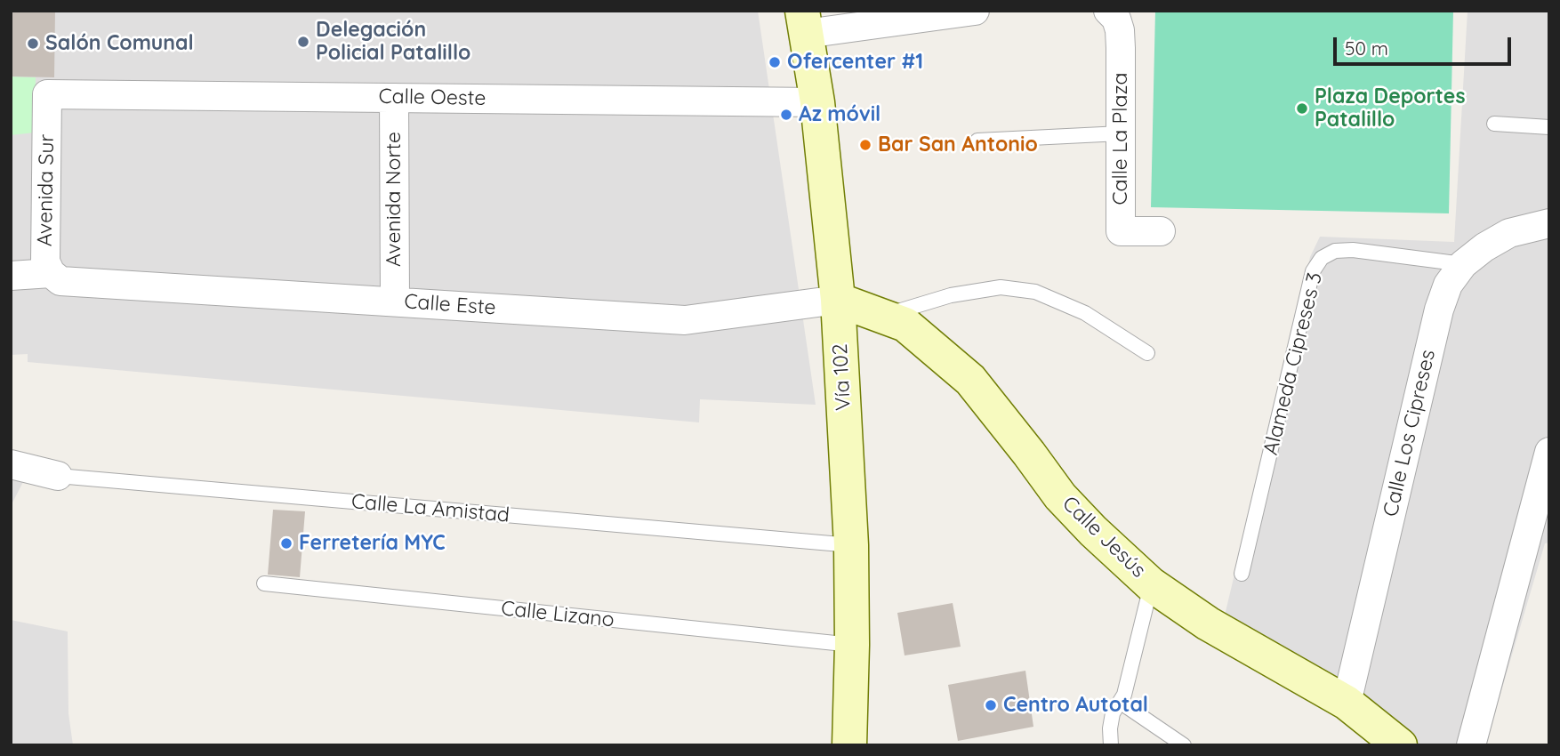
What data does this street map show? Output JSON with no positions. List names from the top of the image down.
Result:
{
  "streets": {
    "street": [
      "Calle Oeste",
      "Calle La Plaza",
      "Avenida Sur",
      "Avenida Norte",
      "Calle Este",
      "Vía 102",
      "Calle Los Cipreses",
      "Calle La Amistad",
      "Calle Jesús"
    ],
    "lane": ["Alameda Cipreses 3", "Calle Lizano"]
  },
  "crossings": [
    ["Calle Oeste", "Avenida Sur"],
    ["Calle Oeste", "Avenida Norte"],
    ["Calle Oeste", "Vía 102"],
    ["Avenida Sur", "Calle Este"],
    ["Avenida Norte", "Calle Este"],
    ["Calle Este", "Vía 102"],
    ["Calle Este", "Calle Jesús"],
    ["Alameda Cipreses 3", "Calle Los Cipreses"],
    ["Vía 102", "Calle La Amistad"],
    ["Vía 102", "Calle Jesús"],
    ["Vía 102", "Calle Lizano"],
    ["Calle Los Cipreses", "Calle Jesús"]
  ],
  "places": [
    "Delegación Policial Patalillo",
    "Salón Comunal",
    "Ofercenter #1",
    "Plaza Deportes Patalillo",
    "Az móvil",
    "Bar San Antonio",
    "Ferretería MYC",
    "Centro Autotal"
  ],
  "scale_bar": "50 m"
}
